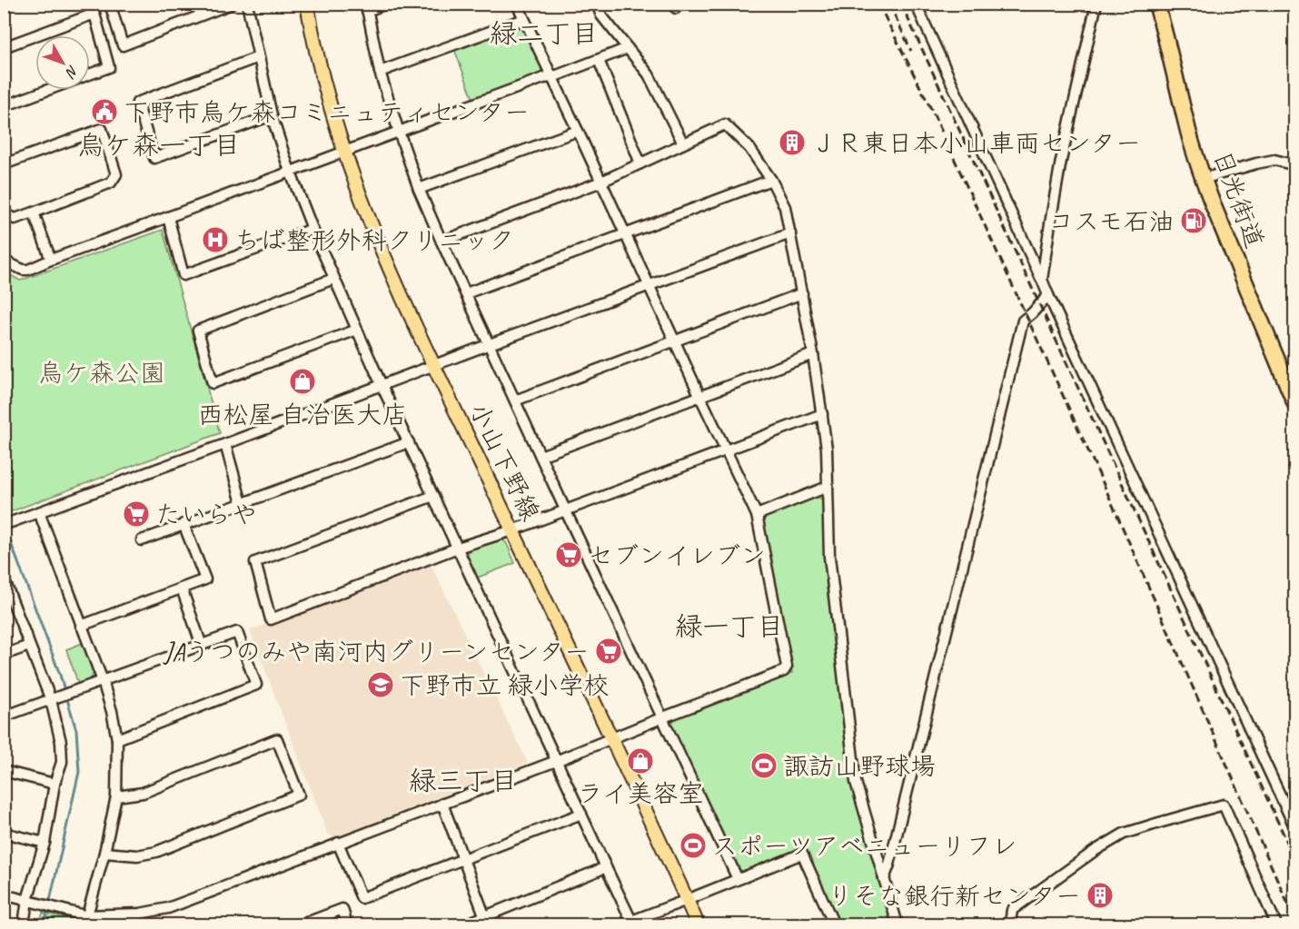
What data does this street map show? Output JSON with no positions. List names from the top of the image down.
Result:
{
  "streets": {
    "highway": ["日光街道"],
    "main road": ["小山下野線"]
  },
  "districts": [
    "緑二丁目",
    "烏ケ森一丁目",
    "緑一丁目",
    "緑三丁目"
  ],
  "parks": ["烏ケ森公園"],
  "places": {
    "public building": ["下野市烏ケ森コミニュティセンター"],
    "building": ["ＪＲ東日本小山車両センター", "りそな銀行新センター"],
    "fuel station": ["コスモ石油"],
    "hospital": ["ちば整形外科クリニック"],
    "shop": ["西松屋 自治医大店", "ライ美容室"],
    "supermarket": ["たいらや", "セブンイレブン", "JAうつのみや南河内グリーンセンター"],
    "school or university": ["下野市立 緑小学校"],
    "sports": ["諏訪山野球場", "スポーツアベニューリフレ"]
  },
  "north": "bottom right"
}
